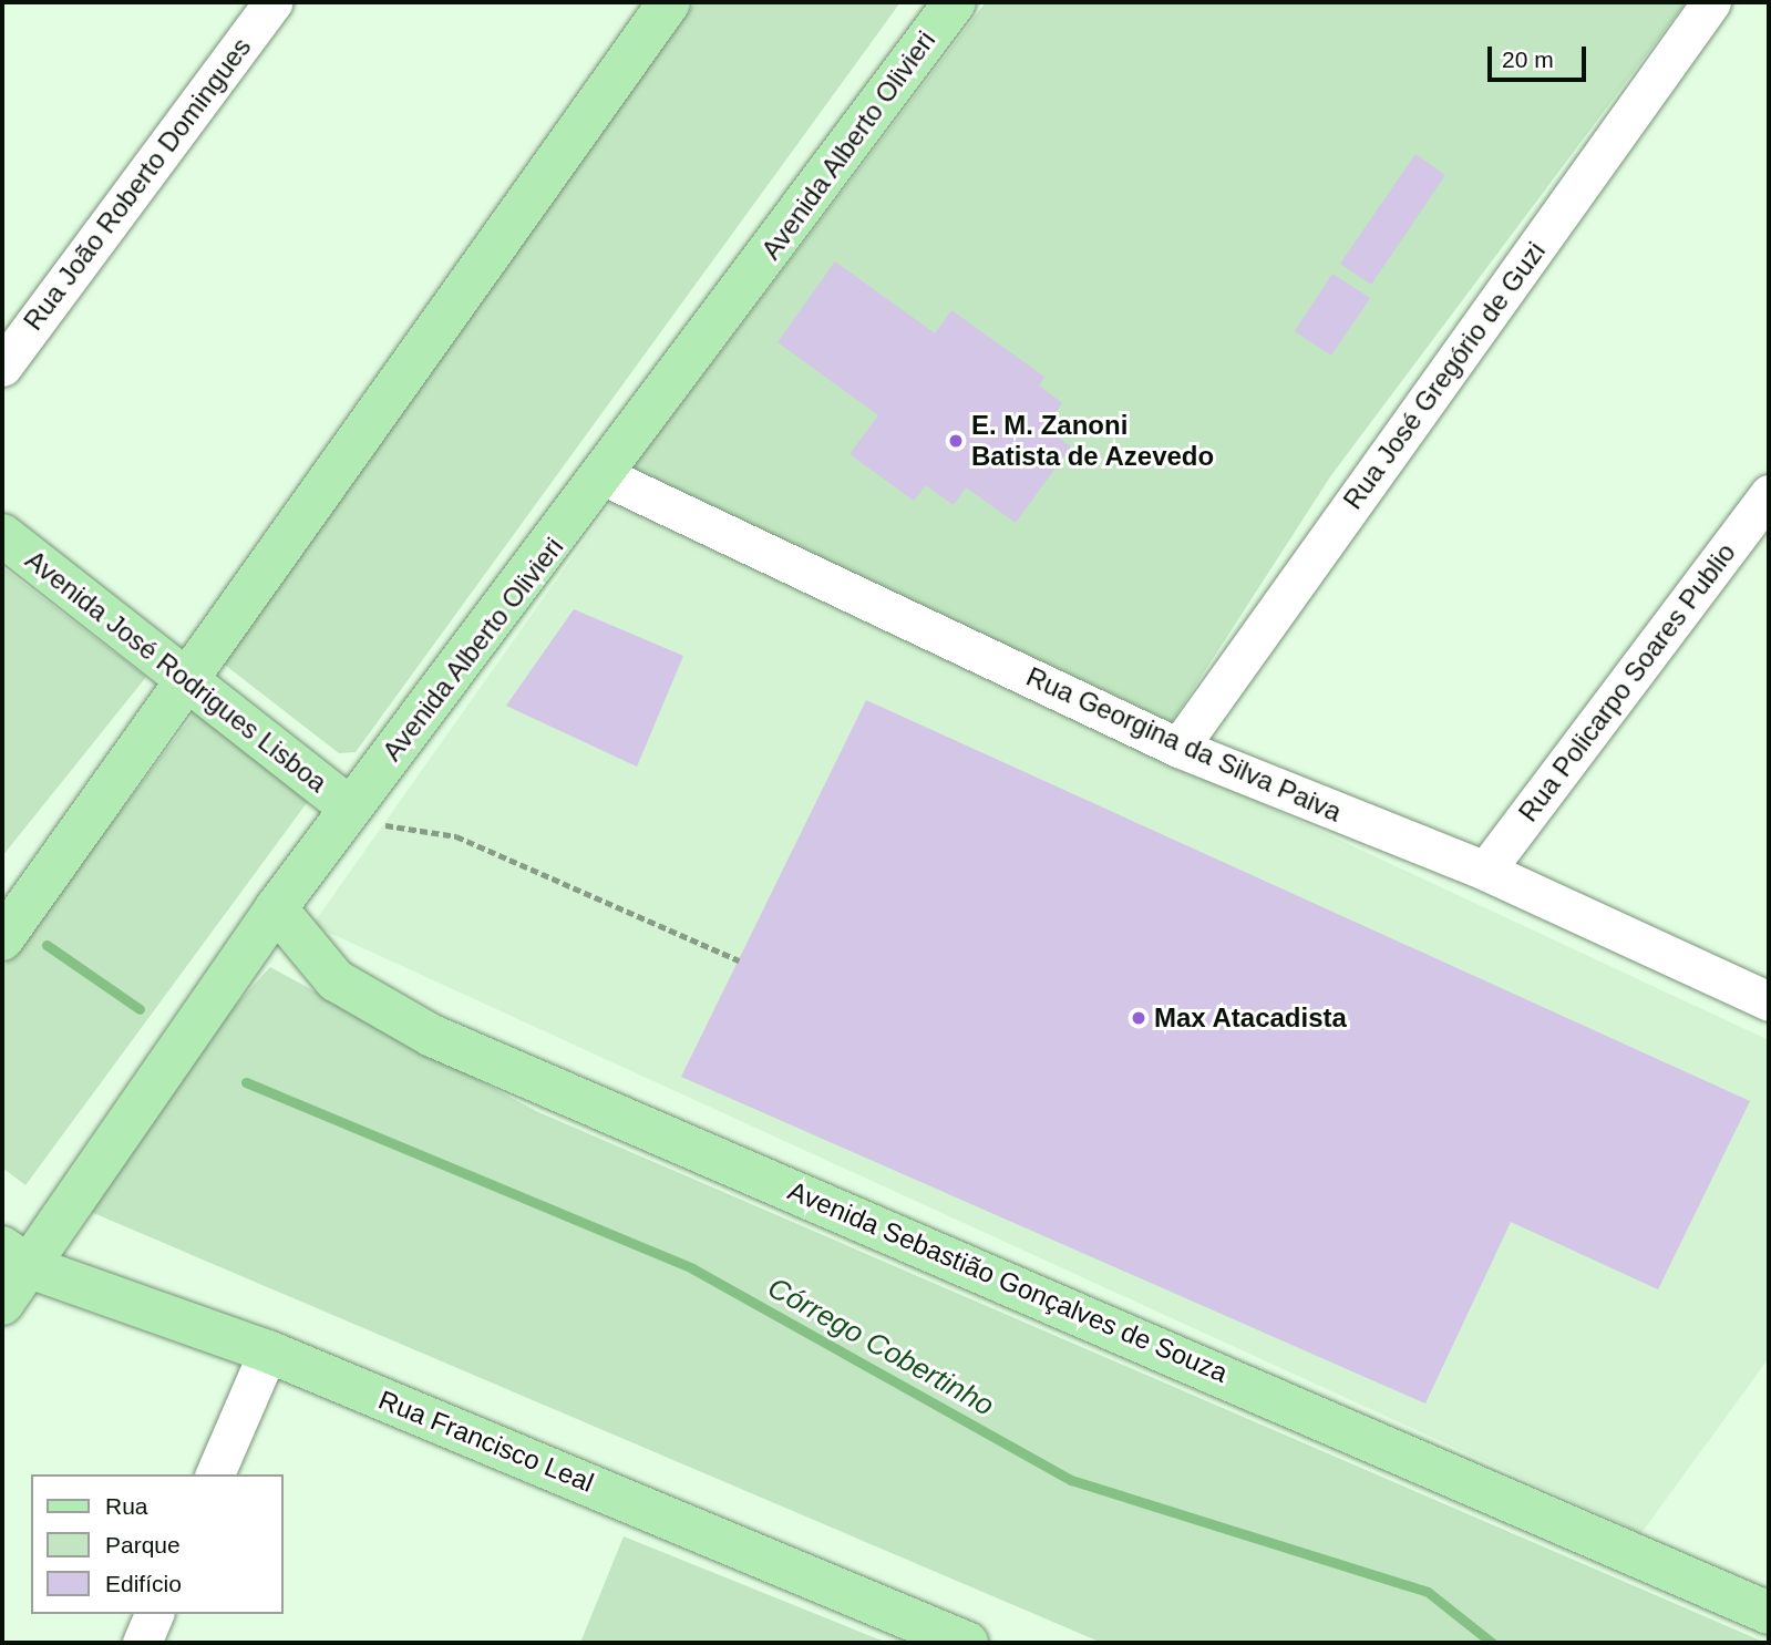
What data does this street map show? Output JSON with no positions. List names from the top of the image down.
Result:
{
  "streets": {
    "main road": [
      "Avenida Alberto Olivieri",
      "Avenida José Rodrigues Lisboa",
      "Avenida Sebastião Gonçalves de Souza",
      "Rua Francisco Leal"
    ],
    "street": [
      "Rua João Roberto Domingues",
      "Rua José Gregório de Guzi",
      "Rua Policarpo Soares Publio",
      "Rua Georgina da Silva Paiva"
    ]
  },
  "crossings": [
    ["Avenida Alberto Olivieri", "Avenida José Rodrigues Lisboa"],
    ["Avenida Alberto Olivieri", "Rua Georgina da Silva Paiva"],
    ["Avenida Alberto Olivieri", "Avenida Sebastião Gonçalves de Souza"],
    ["Avenida Alberto Olivieri", "Rua Francisco Leal"],
    ["Rua José Gregório de Guzi", "Rua Georgina da Silva Paiva"],
    ["Rua Policarpo Soares Publio", "Rua Georgina da Silva Paiva"]
  ],
  "water": ["Córrego Cobertinho"],
  "places": ["E. M. Zanoni Batista de Azevedo", "Max Atacadista"],
  "legend": ["Rua", "Parque", "Edifício"],
  "scale_bar": "20 m"
}
